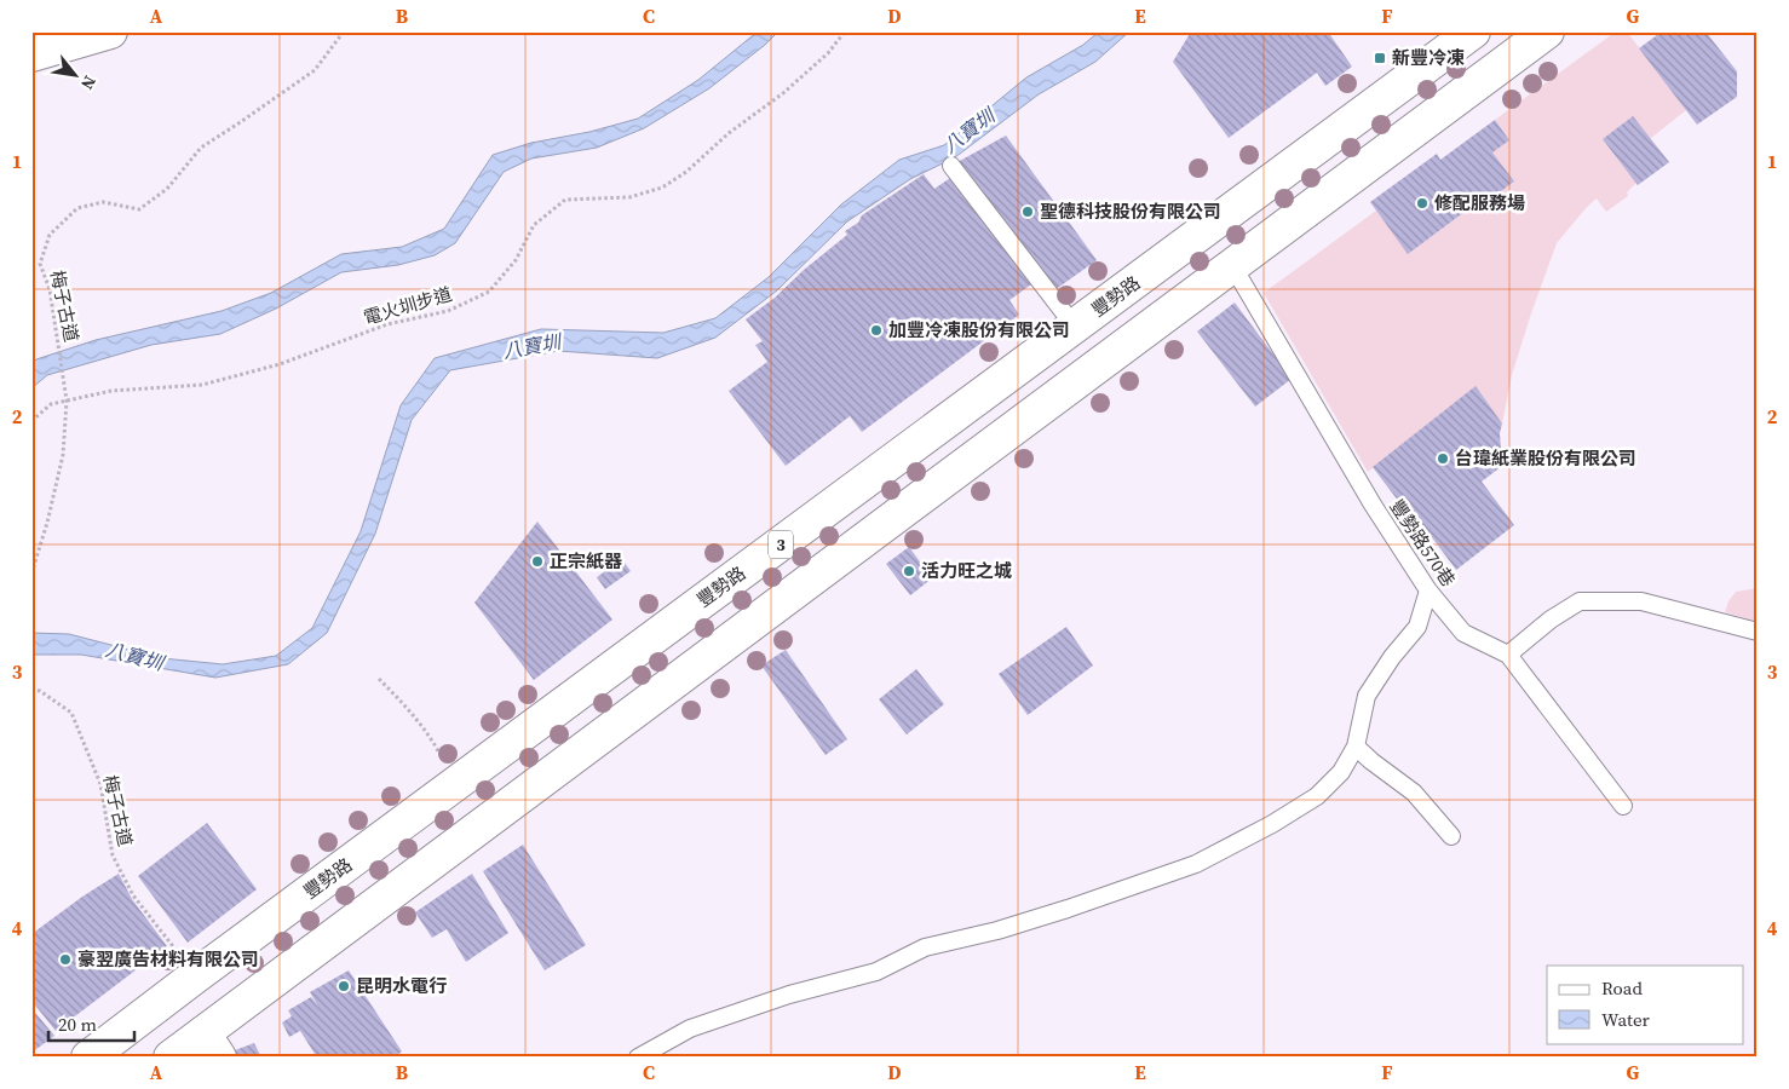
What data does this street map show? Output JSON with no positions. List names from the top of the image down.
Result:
{
  "streets": {
    "main road": ["豐勢路", "3"],
    "lane": ["豐勢路570巷"],
    "path": ["梅子古道", "電火圳步道"]
  },
  "crossings": [
    ["豐勢路", "梅子古道"],
    ["梅子古道", "電火圳步道"]
  ],
  "water": ["八寶圳"],
  "places": {
    "transit": ["新豐冷凍"],
    "other": [
      "修配服務場",
      "聖德科技股份有限公司",
      "加豐冷凍股份有限公司",
      "台瑋紙業股份有限公司",
      "正宗紙器",
      "活力旺之城",
      "豪翌廣告材料有限公司",
      "昆明水電行"
    ]
  },
  "legend": ["Road", "Water"],
  "scale_bar": "20 m",
  "north": "bottom right",
  "grid": {
    "columns": [
      "A",
      "B",
      "C",
      "D",
      "E",
      "F",
      "G"
    ],
    "rows": [
      "1",
      "2",
      "3",
      "4"
    ]
  }
}
